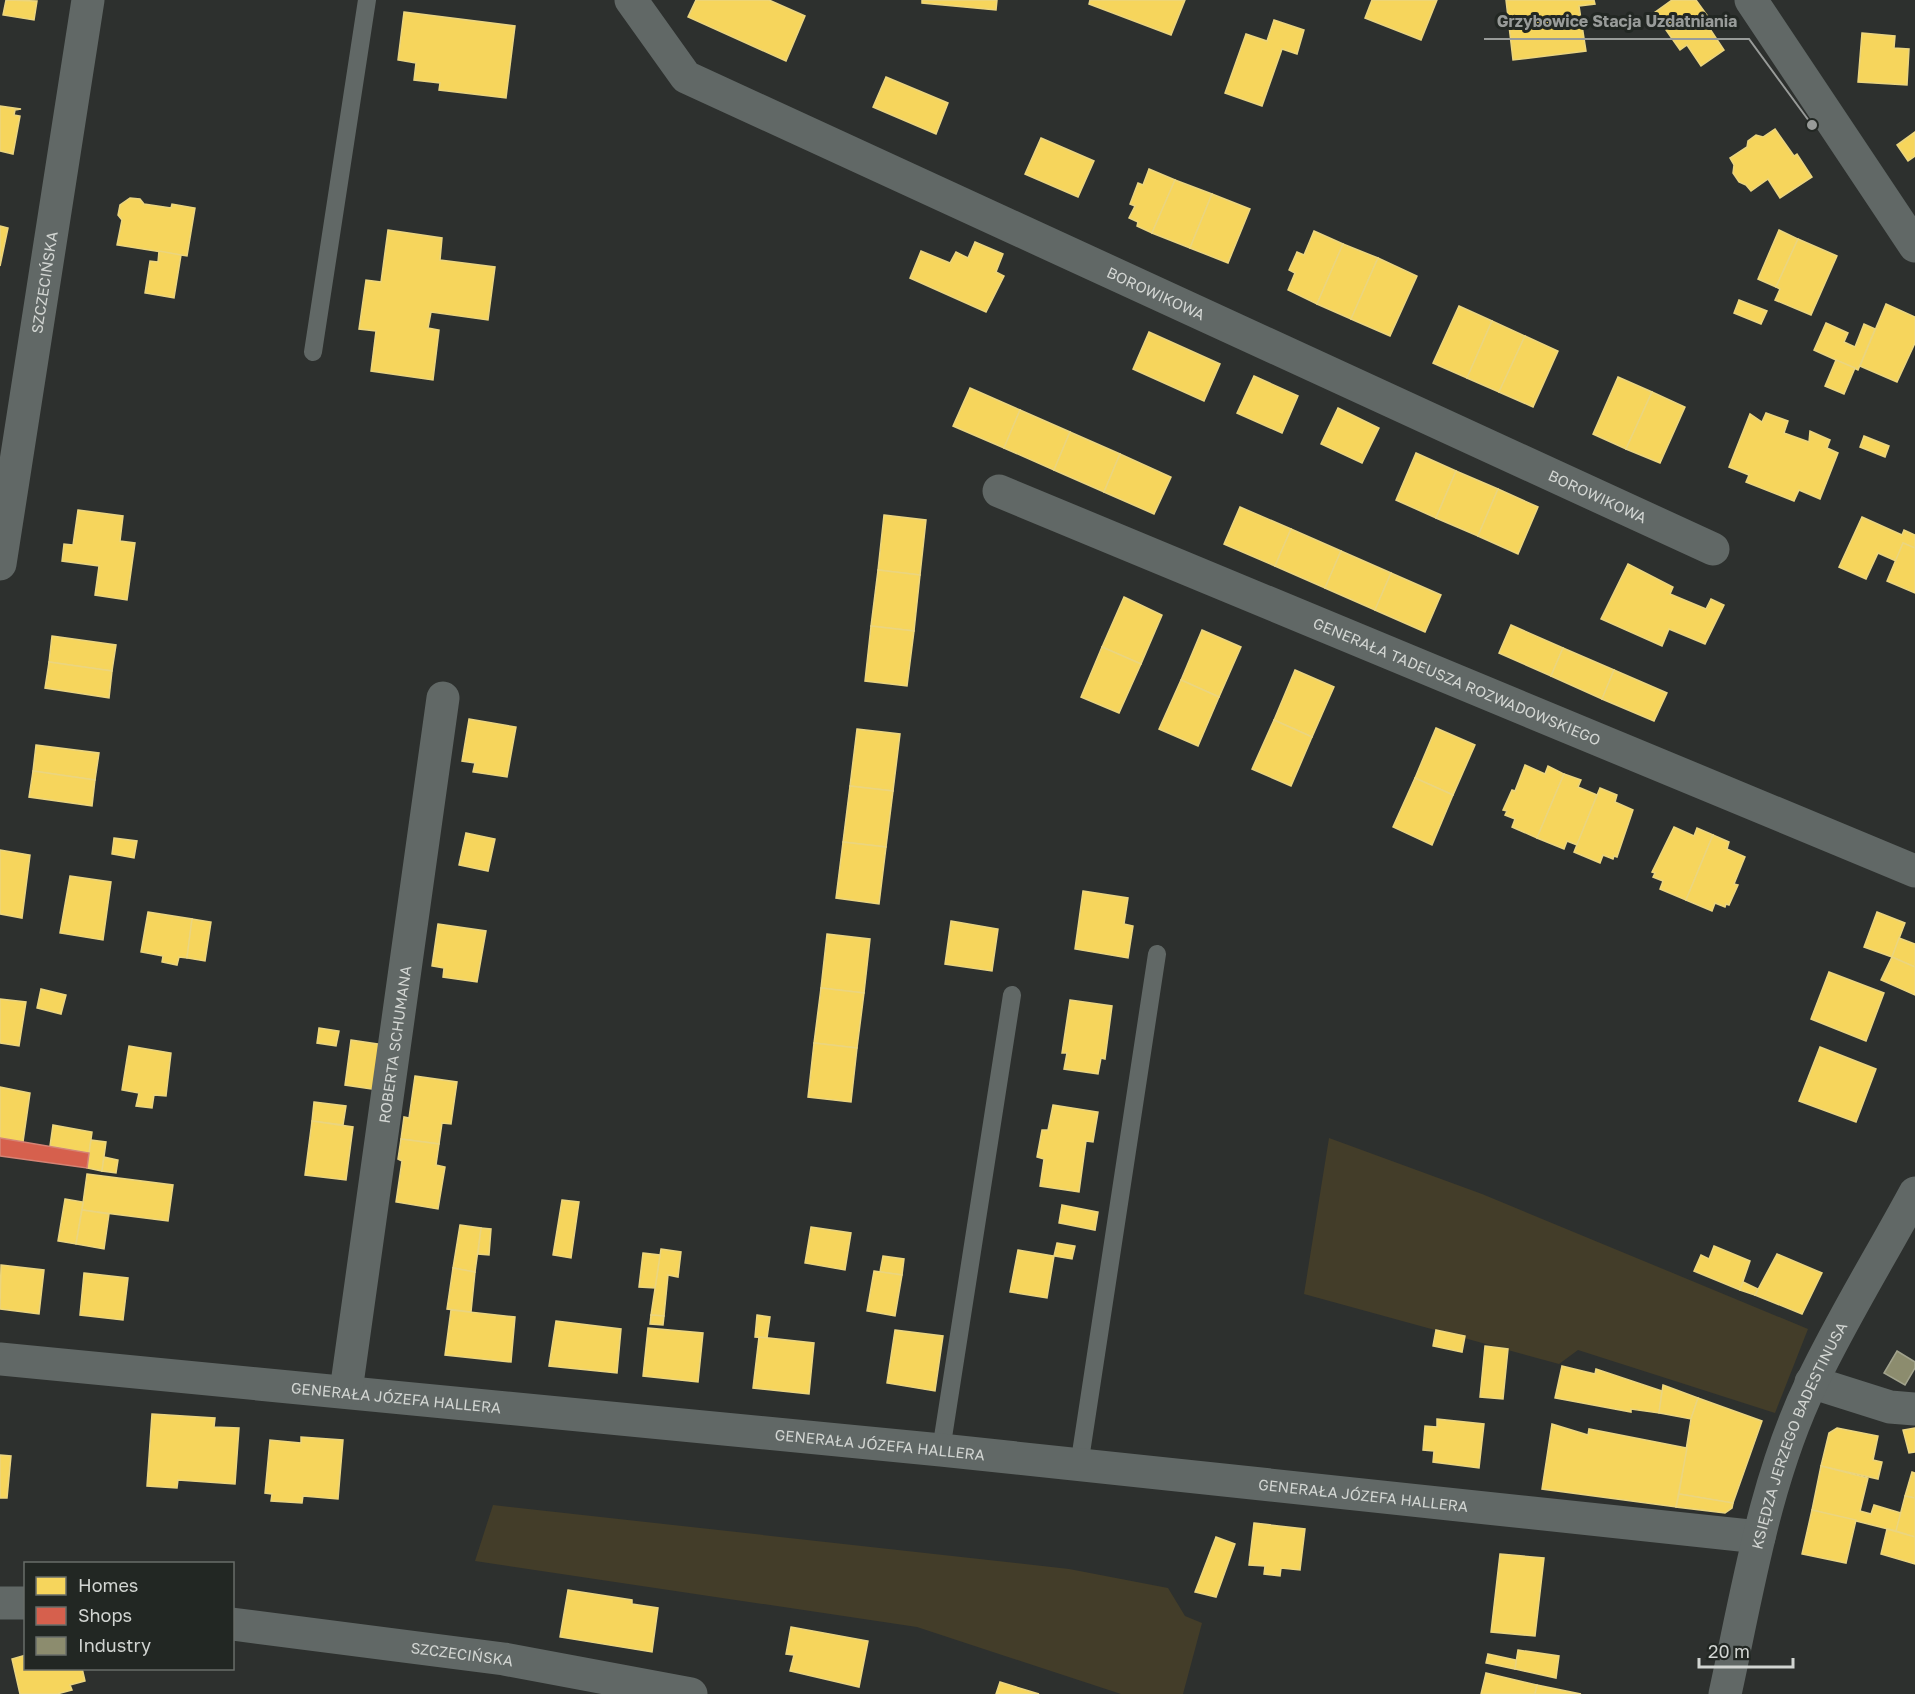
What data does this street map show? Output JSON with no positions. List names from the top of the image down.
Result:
{
  "streets": {
    "street": [
      "SZCZECIŃSKA",
      "BOROWIKOWA",
      "GENERAŁA TADEUSZA ROZWADOWSKIEGO",
      "ROBERTA SCHUMANA",
      "GENERAŁA JÓZEFA HALLERA",
      "KSIĘDZA JERZEGO BADESTINUSA"
    ]
  },
  "crossings": [
    ["ROBERTA SCHUMANA", "GENERAŁA JÓZEFA HALLERA"],
    ["GENERAŁA JÓZEFA HALLERA", "KSIĘDZA JERZEGO BADESTINUSA"]
  ],
  "places": ["Grzybowice Stacja Uzdatniania"],
  "legend": ["Homes", "Shops", "Industry"],
  "scale_bar": "20 m"
}
